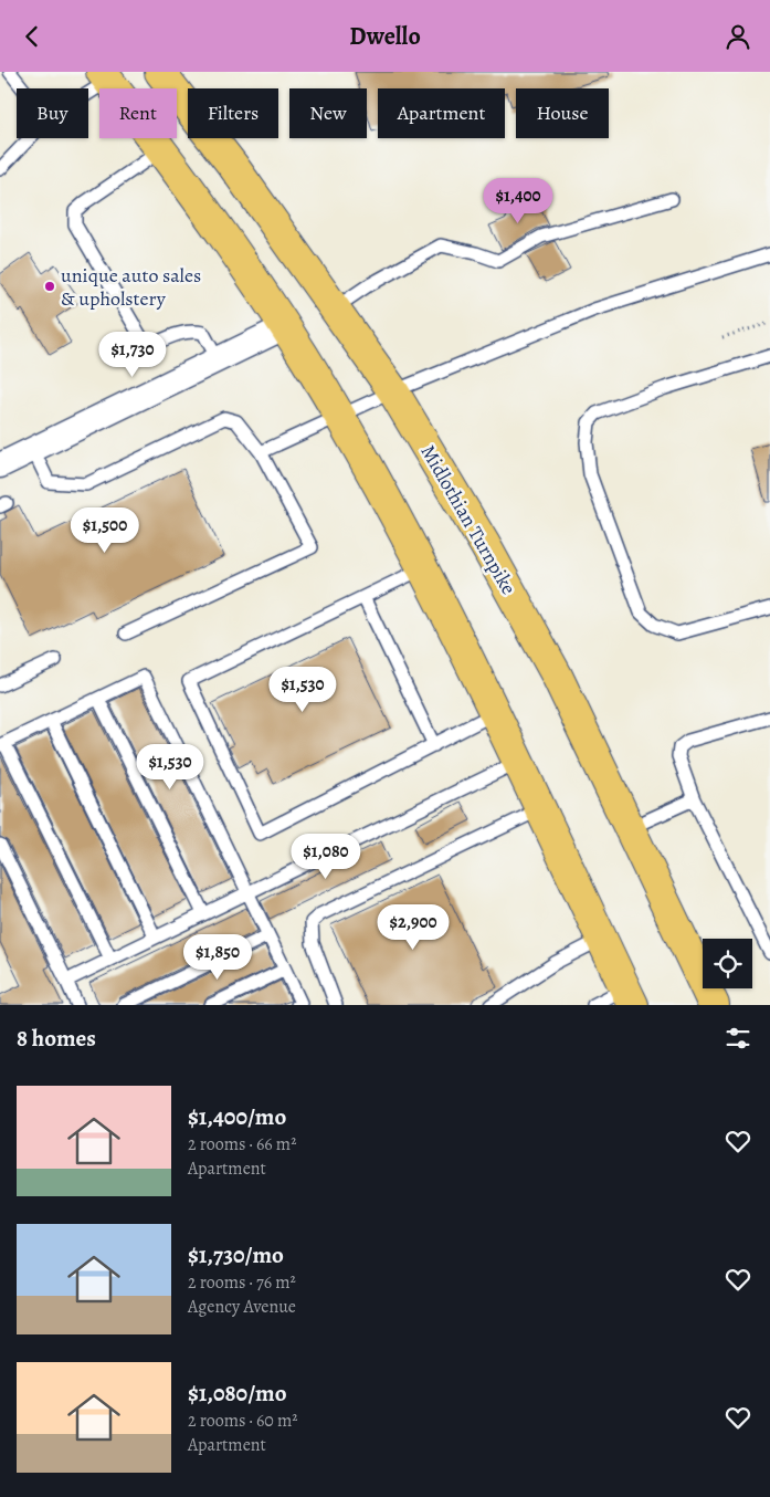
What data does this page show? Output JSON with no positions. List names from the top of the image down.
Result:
{
  "streets": {
    "main road": ["Midlothian Turnpike"]
  },
  "places": ["unique auto sales & upholstery"],
  "page": {
    "header": "Dwello",
    "chip": [
      "Buy",
      "Rent",
      "Filters",
      "New",
      "Apartment",
      "House"
    ],
    "price": [
      "$1,400",
      "$1,730",
      "$1,500",
      "$1,530",
      "$1,530",
      "$1,080",
      "$2,900",
      "$1,850"
    ],
    "heading": "8 homes",
    "list": [
      {
        "name": "$1,400/mo",
        "note": "2 rooms · 66 m² · Apartment"
      },
      {
        "name": "$1,730/mo",
        "note": "2 rooms · 76 m² · Agency Avenue"
      },
      {
        "name": "$1,080/mo",
        "note": "2 rooms · 60 m² · Apartment"
      }
    ]
  }
}
